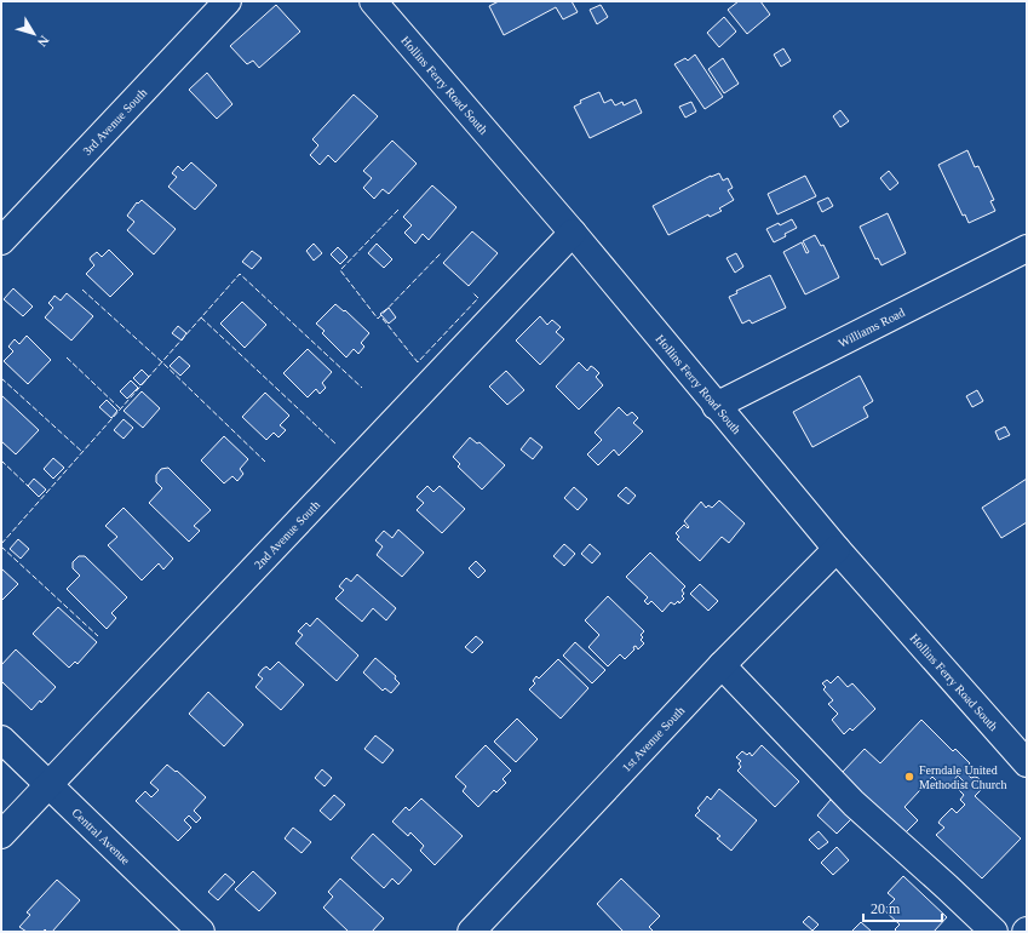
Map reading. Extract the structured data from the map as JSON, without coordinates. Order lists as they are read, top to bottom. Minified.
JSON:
{"streets":{"street":["Hollins Ferry Road South","3rd Avenue South","Williams Road","2nd Avenue South","1st Avenue South","Central Avenue"]},"crossings":[["Hollins Ferry Road South","Williams Road"],["Hollins Ferry Road South","2nd Avenue South"],["Hollins Ferry Road South","1st Avenue South"],["2nd Avenue South","Central Avenue"]],"places":["Ferndale United Methodist Church"],"scale_bar":"20 m","north":"bottom right"}
